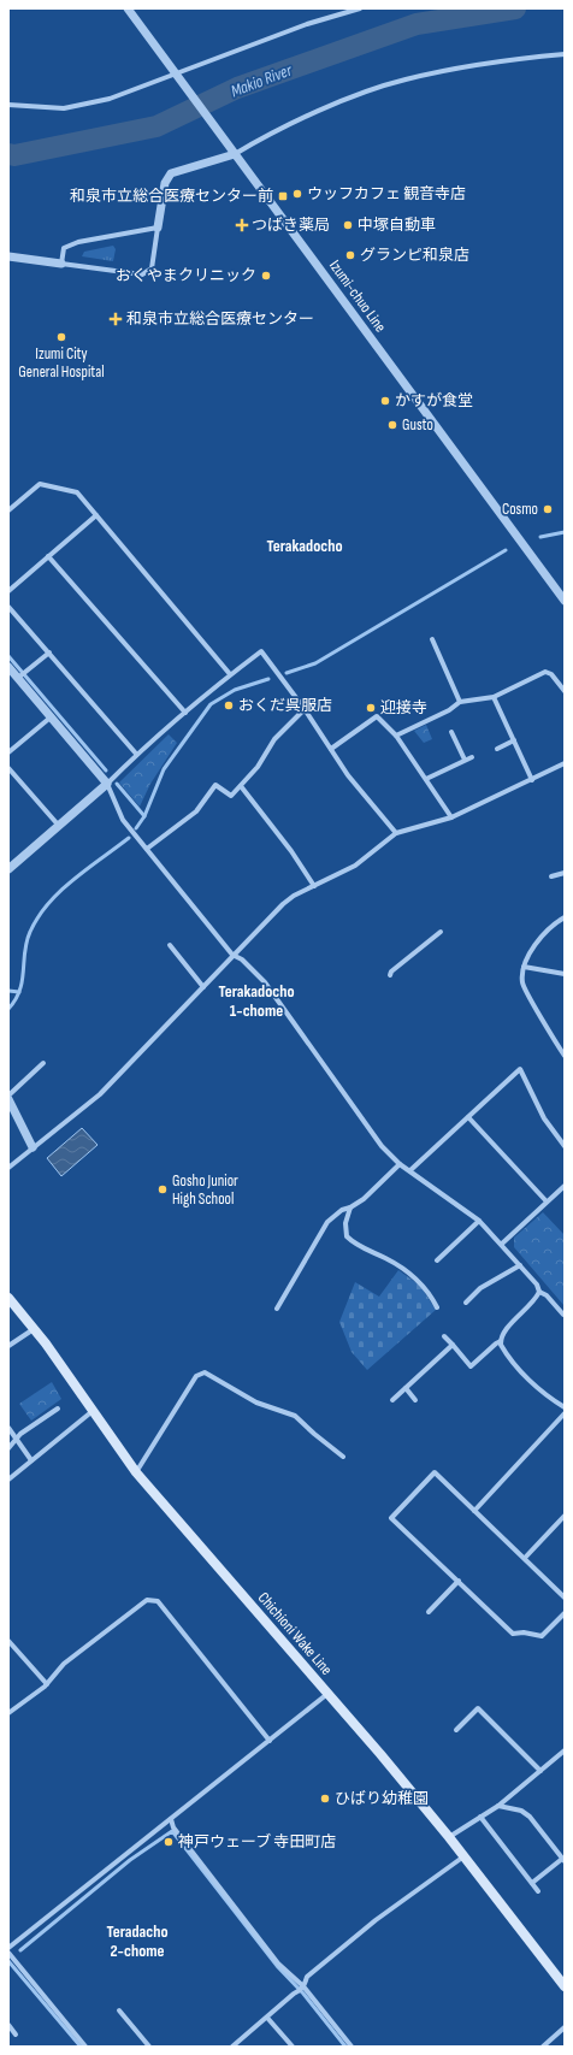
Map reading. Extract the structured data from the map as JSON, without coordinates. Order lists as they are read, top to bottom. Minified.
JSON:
{"streets":{"main road":["Chichioni Wake Line"],"street":["Izumi-chuo Line"]},"districts":["Terakadocho","Terakadocho 1-chome","Teradacho 2-chome"],"water":["Makio River"],"places":{"other":["ウッフカフェ 観音寺店","中塚自動車","グランピ和泉店","おくやまクリニック","Izumi City General Hospital","かすが食堂","Gusto","Cosmo","おくだ呉服店","迎接寺","Gosho Junior High School","ひばり幼稚園","神戸ウェーブ 寺田町店"],"transit":["和泉市立総合医療センター前"],"health":["つばき薬局","和泉市立総合医療センター"]}}
